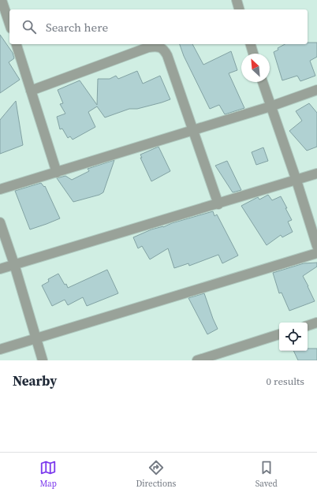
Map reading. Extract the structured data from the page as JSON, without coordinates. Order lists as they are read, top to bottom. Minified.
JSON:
{"north":"top left","page":{"search":"Search here","heading":["Nearby","0 results"],"nav":["Map","Directions","Saved"]}}
